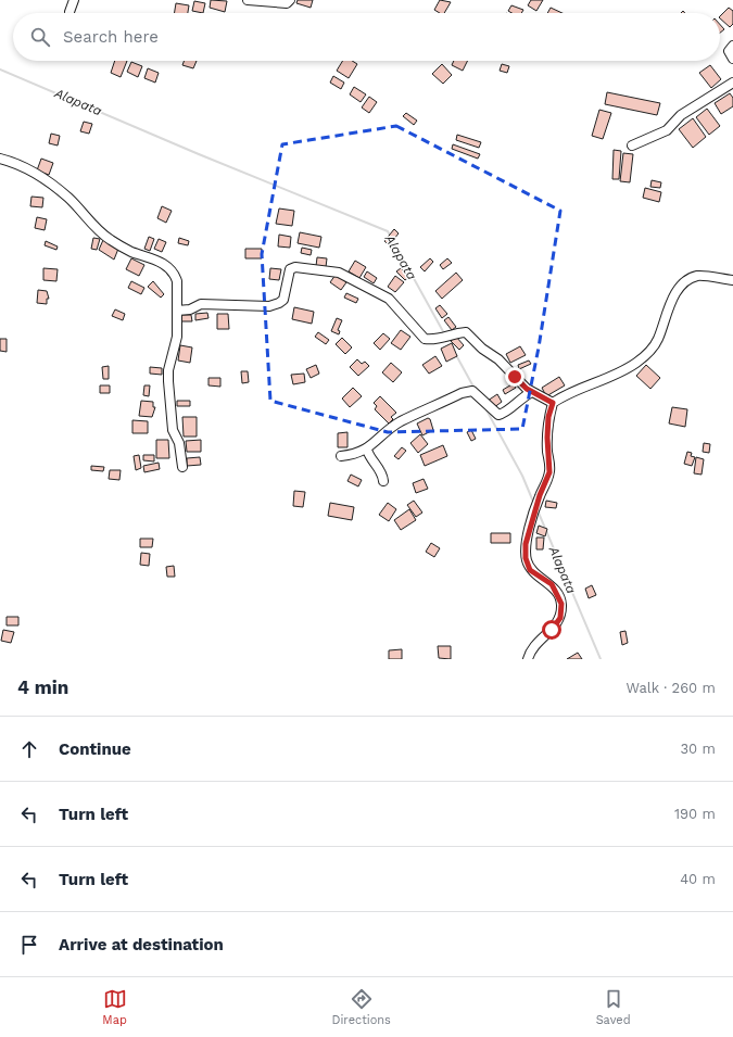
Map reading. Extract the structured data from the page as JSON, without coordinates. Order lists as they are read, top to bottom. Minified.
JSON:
{"water":["Alapata"],"page":{"search":"Search here","heading":["4 min","Walk · 260 m"],"list":[["Continue","30 m"],["Turn left","190 m"],["Turn left","40 m"],"Arrive at destination"],"nav":["Map","Directions","Saved"]}}
